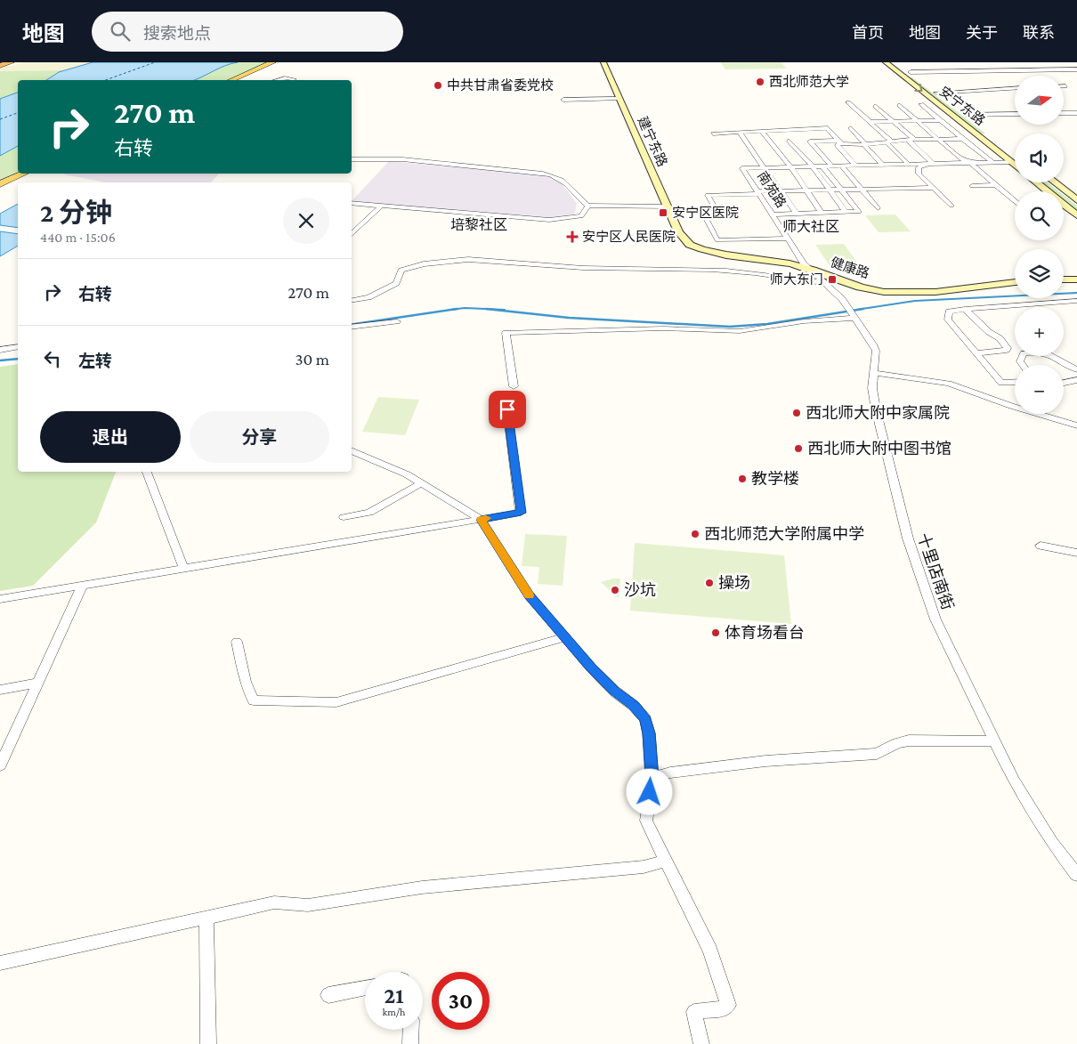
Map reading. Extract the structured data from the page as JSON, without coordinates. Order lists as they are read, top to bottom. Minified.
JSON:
{"streets":{"main road":["安宁东路","建宁东路","健康路"],"street":["南苑路","十里店南街"]},"crossings":[["建宁东路","健康路"],["南苑路","健康路"],["南苑路","十里店南街"],["健康路","十里店南街"]],"districts":["培黎社区","师大社区"],"places":{"other":["西北师范大学","中共甘肃省委党校","西北师大附中家属院","西北师大附中图书馆","教学楼","西北师范大学附属中学","操场","沙坑","体育场看台"],"transit":["安宁区医院","师大东门"],"health":["安宁区人民医院"]},"north":"right","page":{"header":"地图","search":"搜索地点","nav":["首页","地图","关于","联系"],"map_buttons":["+","−"],"turn":["270 m","右转"],"heading":["2 分钟","440 m · 15:06"],"list":[{"name":"右转","value":"270 m"},{"name":"左转","value":"30 m"}],"buttons":["退出","分享"],"speed":"21 km/h","limit":"30"}}
